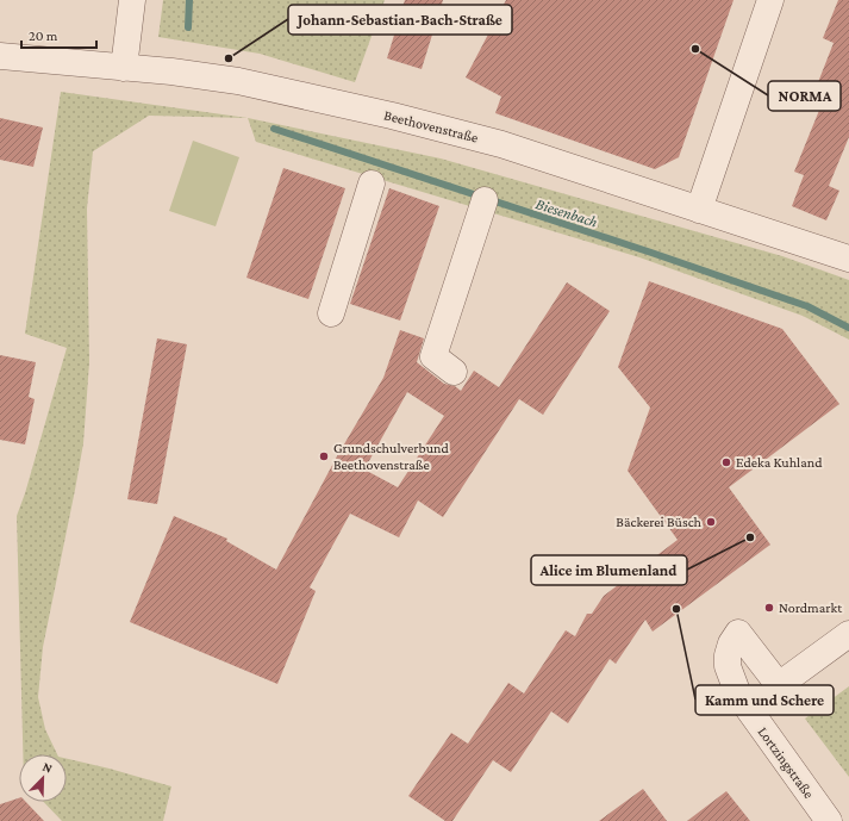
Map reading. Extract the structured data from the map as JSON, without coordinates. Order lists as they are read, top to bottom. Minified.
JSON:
{"streets":{"street":["Beethovenstraße","Lortzingstraße"]},"water":["Biesenbach"],"places":["NORMA","Johann-Sebastian-Bach-Straße","Grundschulverbund Beethovenstraße","Edeka Kuhland","Bäckerei Büsch","Alice im Blumenland","Nordmarkt","Kamm und Schere"],"scale_bar":"20 m","north":"top right"}
